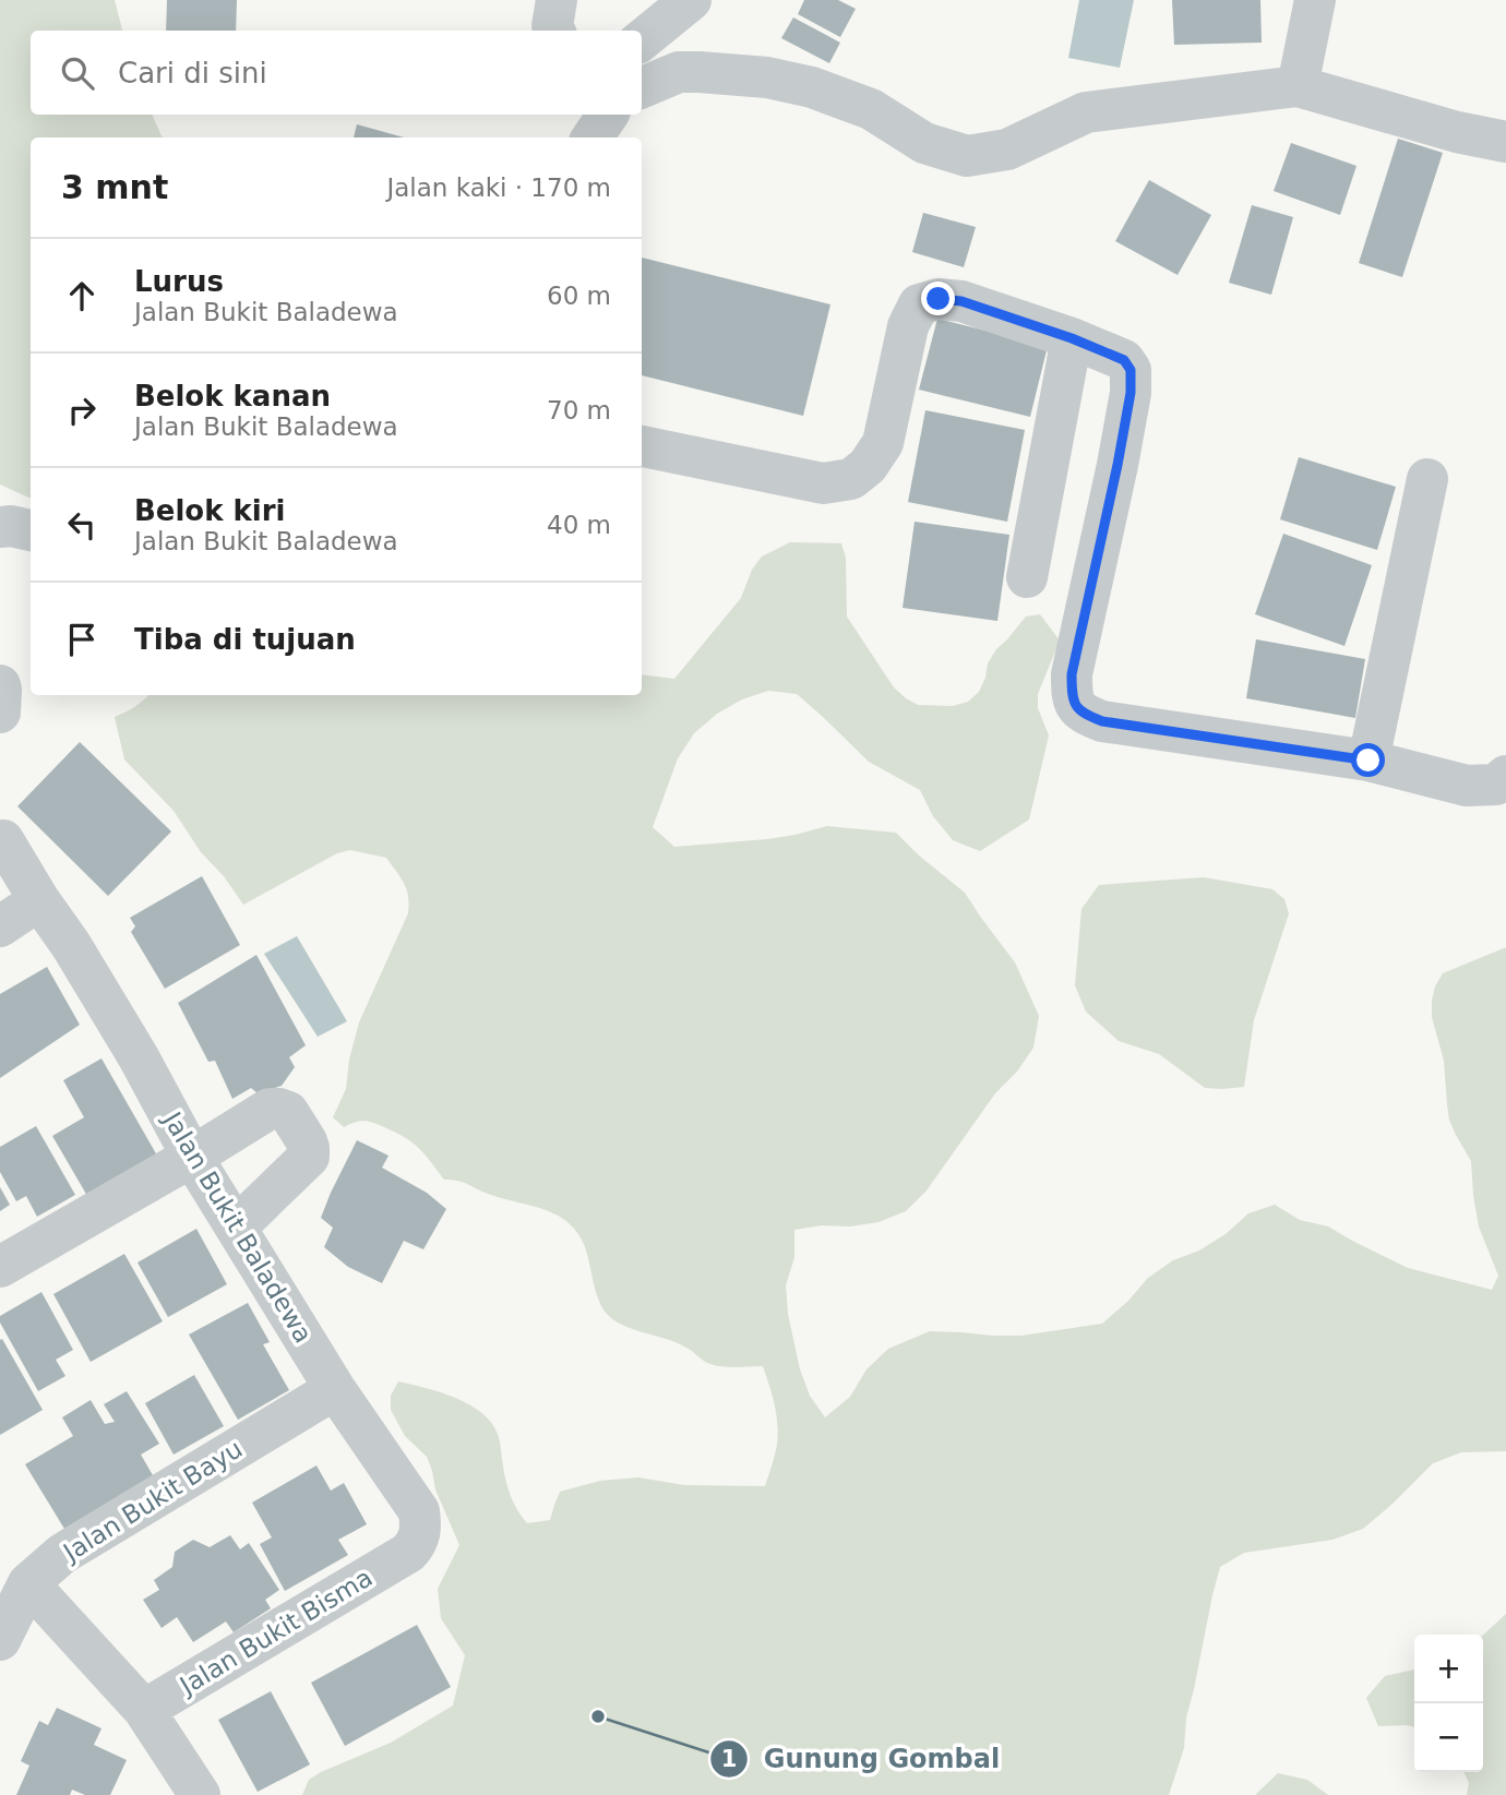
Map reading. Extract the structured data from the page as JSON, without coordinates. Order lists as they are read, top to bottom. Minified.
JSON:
{"streets":{"street":["Jalan Bukit Baladewa","Jalan Bukit Bayu","Jalan Bukit Bisma"]},"crossings":[["Jalan Bukit Baladewa","Jalan Bukit Bayu"],["Jalan Bukit Baladewa","Jalan Bukit Bisma"]],"places":["Gunung Gombal"],"page":{"search":"Cari di sini","heading":["3 mnt","Jalan kaki · 170 m"],"list":[["Lurus","Jalan Bukit Baladewa","60 m"],["Belok kanan","Jalan Bukit Baladewa","70 m"],["Belok kiri","Jalan Bukit Baladewa","40 m"],"Tiba di tujuan"],"map_buttons":["+","−"]}}
